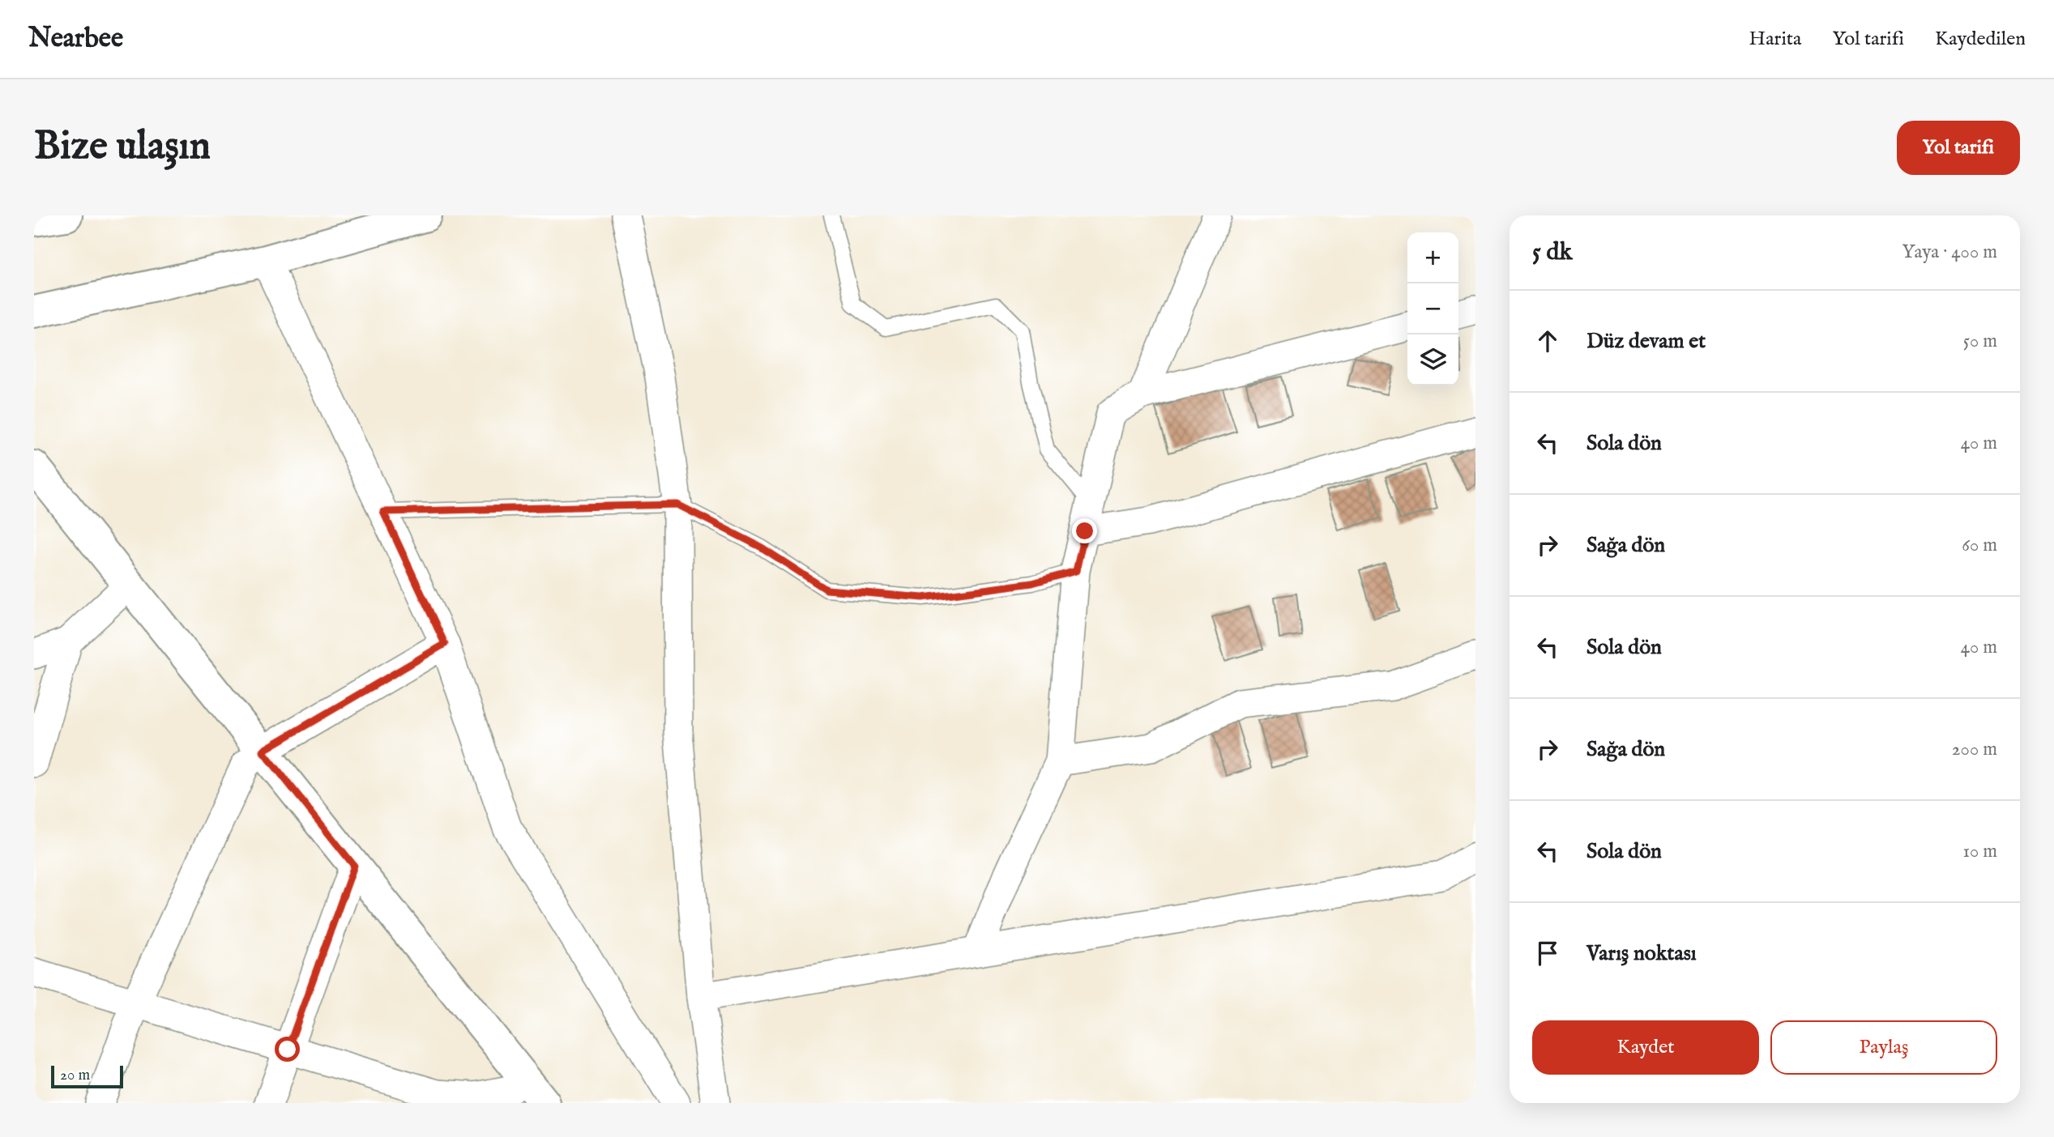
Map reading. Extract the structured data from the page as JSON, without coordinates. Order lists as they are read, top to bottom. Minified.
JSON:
{"scale_bar":"20 m","page":{"header":"Nearbee","nav":["Harita","Yol tarifi","Kaydedilen"],"buttons":["Yol tarifi",["Kaydet","Paylaş"]],"title":"Bize ulaşın","heading":["5 dk","Yaya · 400 m"],"map_buttons":["+","−"],"list":[["Düz devam et","50 m"],["Sola dön","40 m"],["Sağa dön","60 m"],["Sola dön","40 m"],["Sağa dön","200 m"],["Sola dön","10 m"],"Varış noktası"],"scale":"20 m"}}
